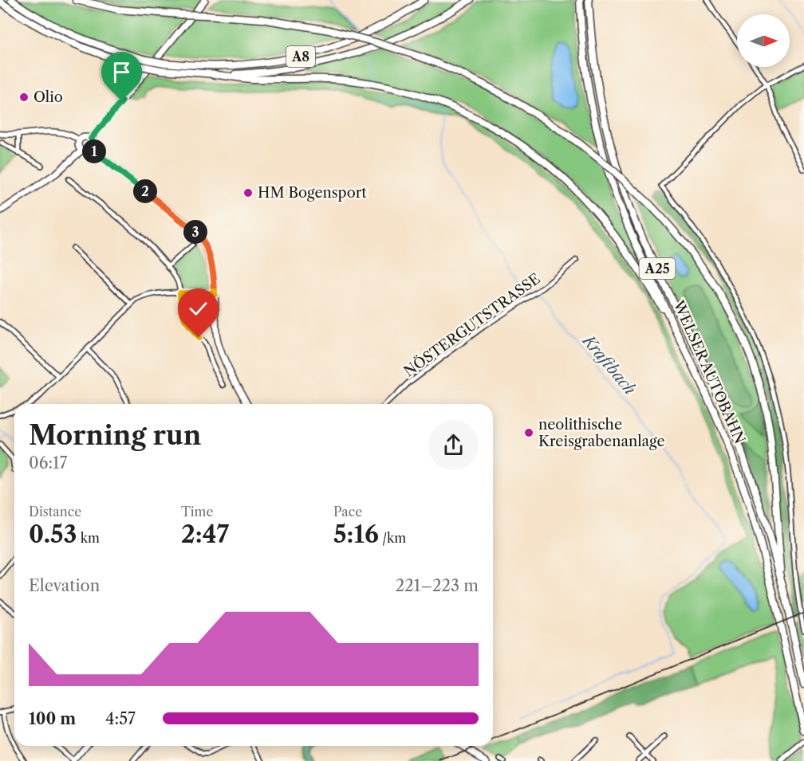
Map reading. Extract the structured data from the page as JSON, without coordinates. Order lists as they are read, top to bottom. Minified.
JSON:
{"streets":{"highway":["A8","A25","WELSER AUTOBAHN"],"street":["NÖSTERGUTSTRASSE"]},"water":["Kraftbach"],"places":["Olio","HM Bogensport","neolithische Kreisgrabenanlage"],"north":"right","page":{"pins":["1","2","3"],"heading":["Morning run","06:17"],"stats":[["Distance","0.53 km"],["Time","2:47"],["Pace","5:16 /km"]],"chart":["Elevation","221–223 m"],"list":[{"name":"100 m","note":"4:57"}]}}
